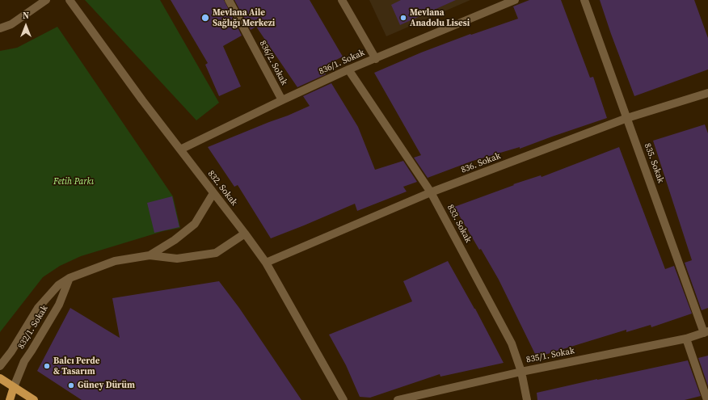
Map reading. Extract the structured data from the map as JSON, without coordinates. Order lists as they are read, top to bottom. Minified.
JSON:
{"streets":{"street":["836/1. Sokak","836/2. Sokak","836. Sokak","835. Sokak","832. Sokak","833. Sokak","832/1. Sokak","835/1. Sokak"]},"crossings":[["836/1. Sokak","836/2. Sokak"],["836/1. Sokak","832. Sokak"],["836/1. Sokak","833. Sokak"],["836. Sokak","835. Sokak"],["836. Sokak","832. Sokak"],["836. Sokak","833. Sokak"],["835. Sokak","835/1. Sokak"],["832. Sokak","832/1. Sokak"],["833. Sokak","835/1. Sokak"]],"parks":["Fetih Parkı"],"places":["Mevlana Aile Sağlığı Merkezi","Mevlana Anadolu Lisesi","Balcı Perde & Tasarım","Güney Dürüm"],"north":"top"}
